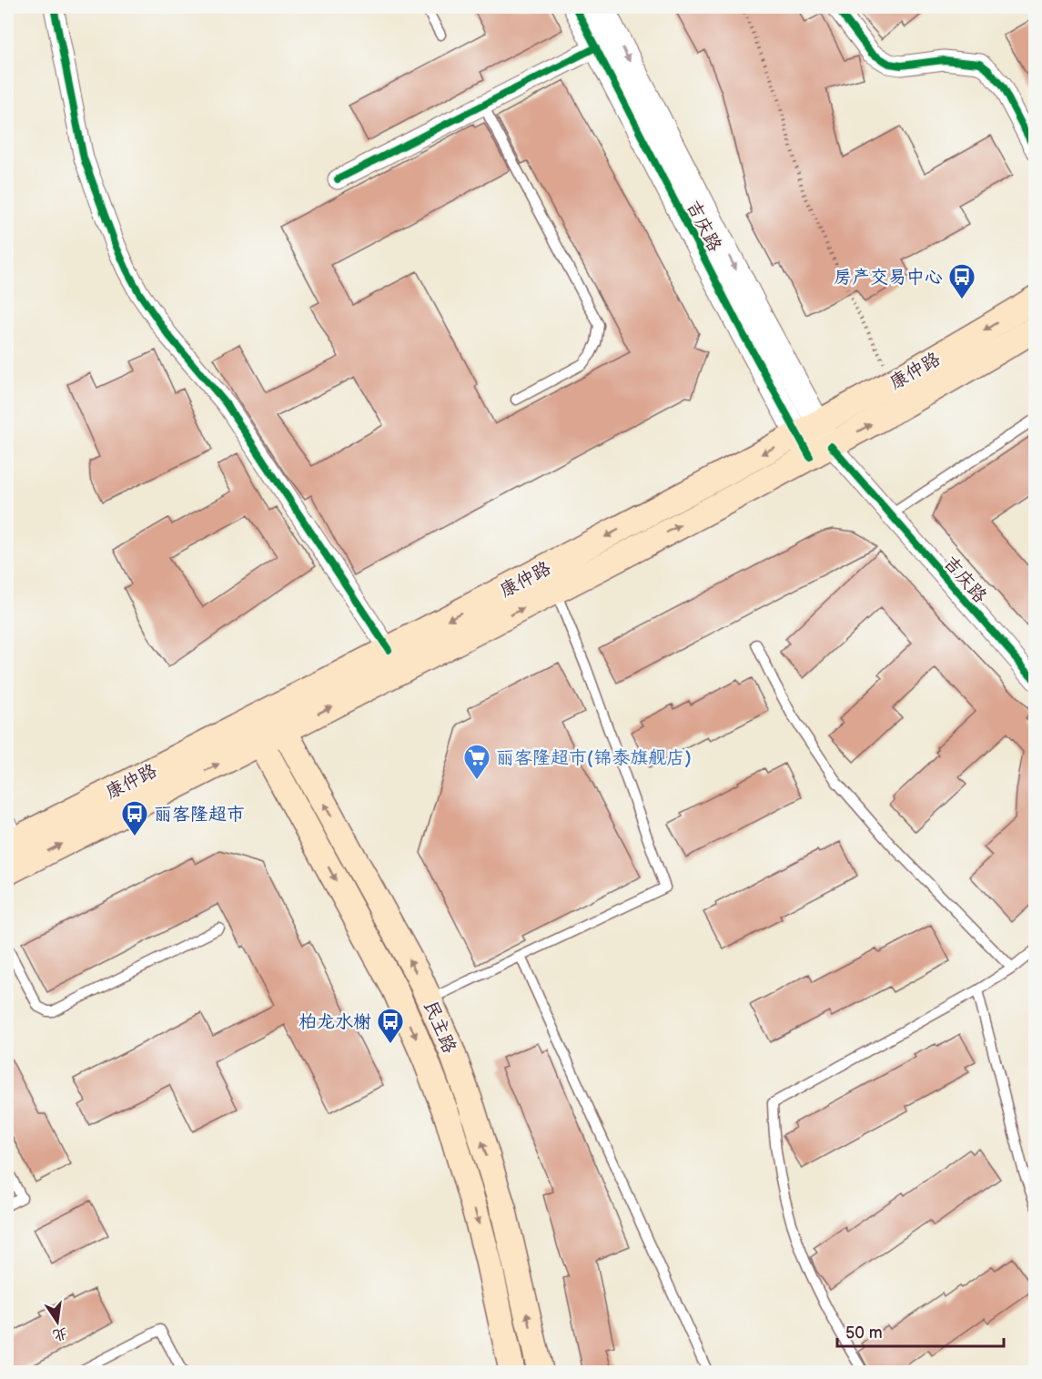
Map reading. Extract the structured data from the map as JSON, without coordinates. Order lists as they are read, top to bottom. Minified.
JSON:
{"streets":{"main road":["康仲路","民主路"],"street":["吉庆路"]},"crossings":[["吉庆路","康仲路"],["康仲路","民主路"]],"places":{"bus stop":["房产交易中心","丽客隆超市","柏龙水榭"],"supermarket":["丽客隆超市(锦泰旗舰店)"]},"scale_bar":"50 m","north":"bottom"}
